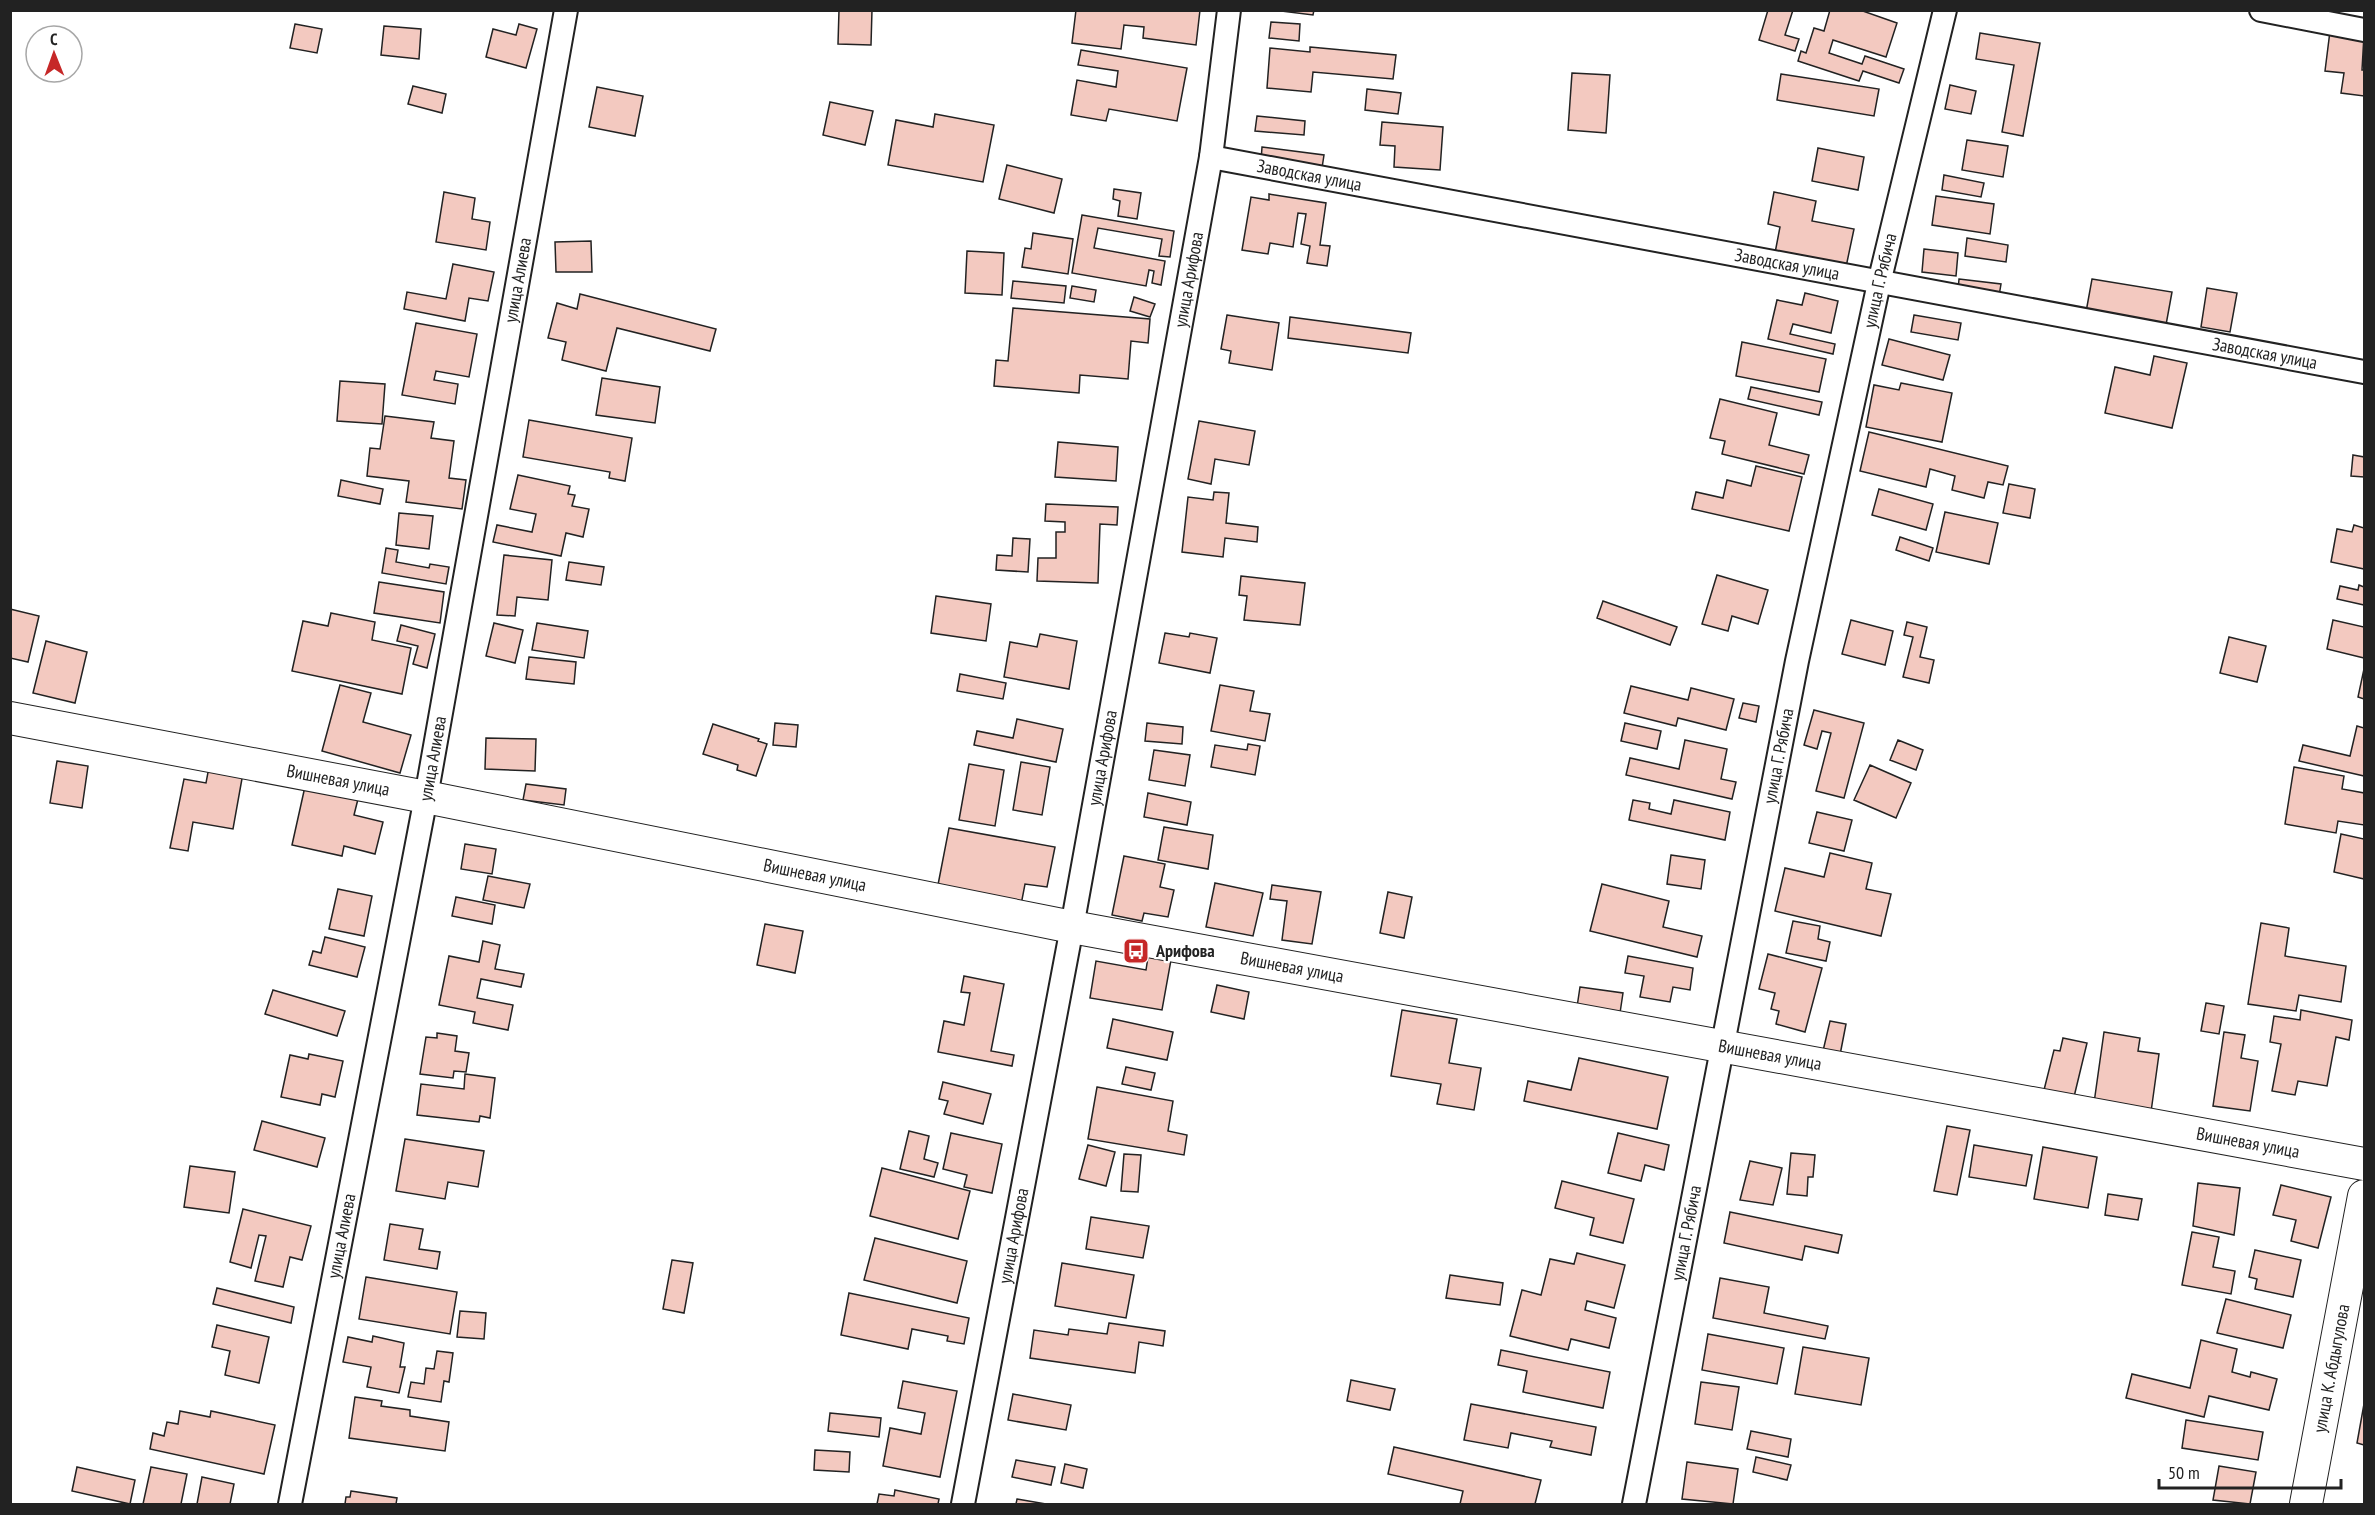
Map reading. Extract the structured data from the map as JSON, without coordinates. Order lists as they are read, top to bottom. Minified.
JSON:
{"streets":{"street":["Заводская улица","улица Алиева","улица Арифова","улица Г. Рябича","Вишневая улица","улица К. Абдыгулова"]},"crossings":[["Заводская улица","улица Арифова"],["Заводская улица","улица Г. Рябича"],["улица Алиева","Вишневая улица"],["улица Арифова","Вишневая улица"],["улица Г. Рябича","Вишневая улица"]],"places":{"bus stop":["Арифова"]},"scale_bar":"50 m","north":"top"}
